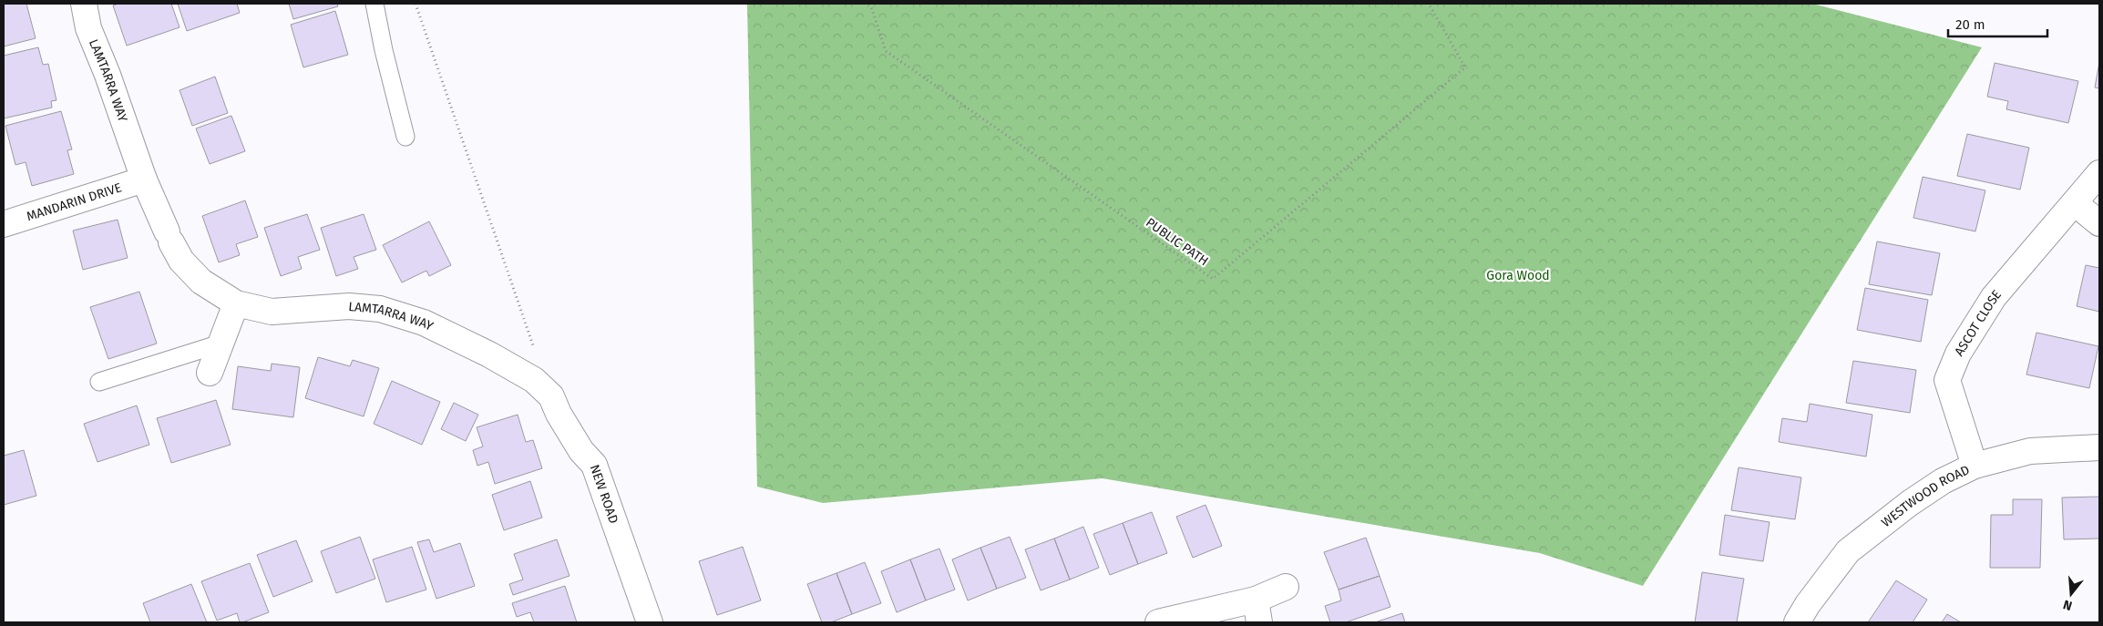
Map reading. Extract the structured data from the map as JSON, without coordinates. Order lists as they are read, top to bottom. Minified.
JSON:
{"streets":{"street":["LAMTARRA WAY","MANDARIN DRIVE","ASCOT CLOSE","NEW ROAD","WESTWOOD ROAD"],"path":["PUBLIC PATH"]},"crossings":[["LAMTARRA WAY","MANDARIN DRIVE"],["LAMTARRA WAY","NEW ROAD"],["ASCOT CLOSE","WESTWOOD ROAD"]],"parks":["Gora Wood"],"scale_bar":"20 m","north":"bottom"}
